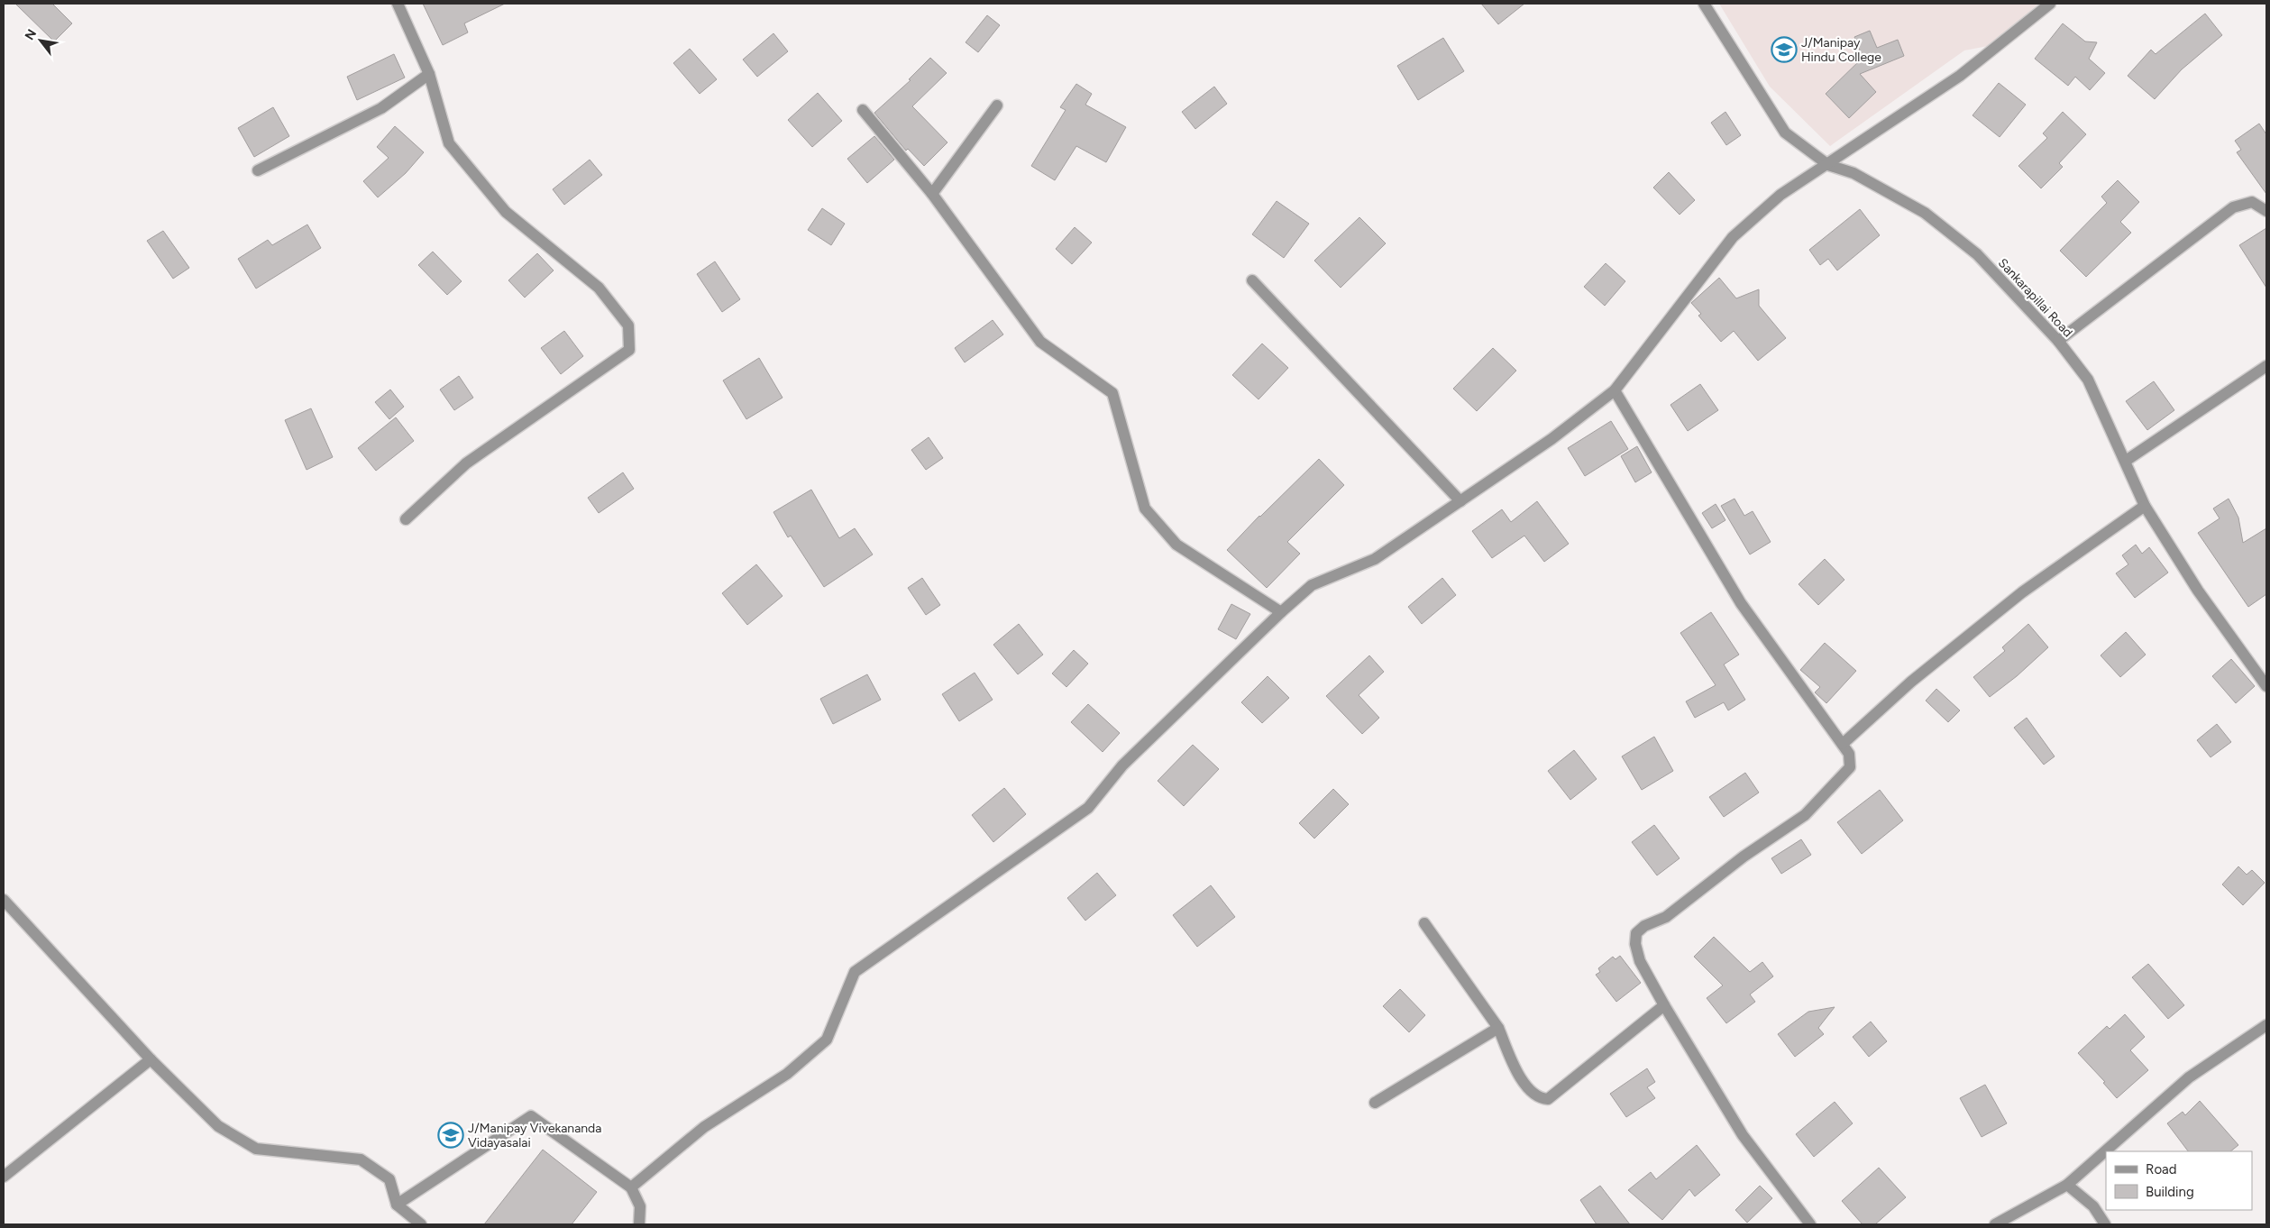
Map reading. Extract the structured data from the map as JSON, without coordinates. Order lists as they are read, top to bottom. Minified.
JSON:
{"streets":{"street":["Sankarapillai Road"]},"places":{"school or university":["J/Manipay Hindu College","J/Manipay Vivekananda Vidayasalai"]},"legend":["Road","Building"],"north":"top left"}
